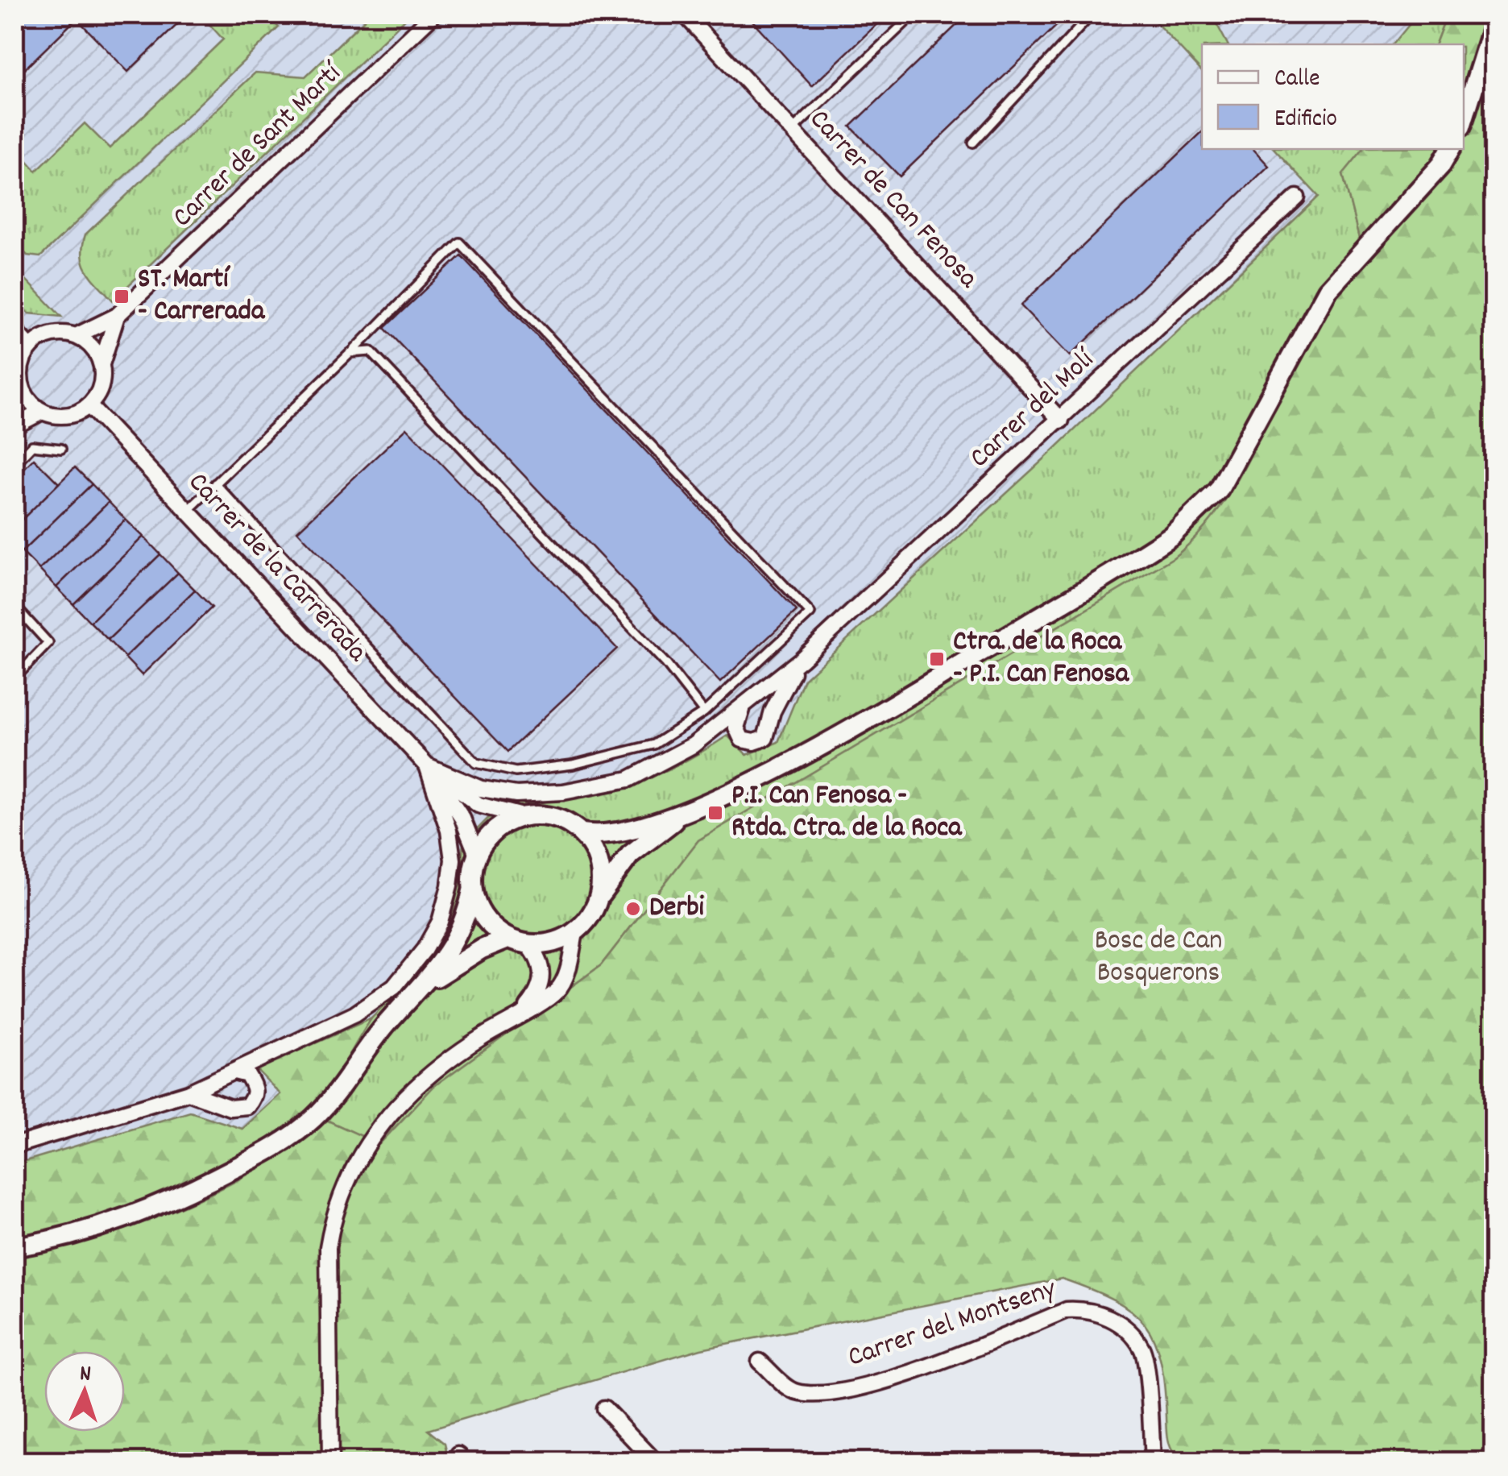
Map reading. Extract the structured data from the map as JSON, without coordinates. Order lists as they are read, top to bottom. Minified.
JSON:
{"streets":{"street":["Carrer de Sant Martí","Carrer de Can Fenosa","Carrer del Molí","Carrer de la Carrerada","Carrer del Montseny"]},"crossings":[["Carrer de Sant Martí","Carrer de la Carrerada"],["Carrer de Can Fenosa","Carrer del Molí"],["Carrer del Molí","Carrer de la Carrerada"]],"parks":["Bosc de Can Bosquerons"],"places":{"transit":["ST. Martí - Carrerada","Ctra. de la Roca - P.I. Can Fenosa","P.I. Can Fenosa - Rtda. Ctra. de la Roca"],"other":["Derbi"]},"legend":["Calle","Edificio"],"north":"top"}
